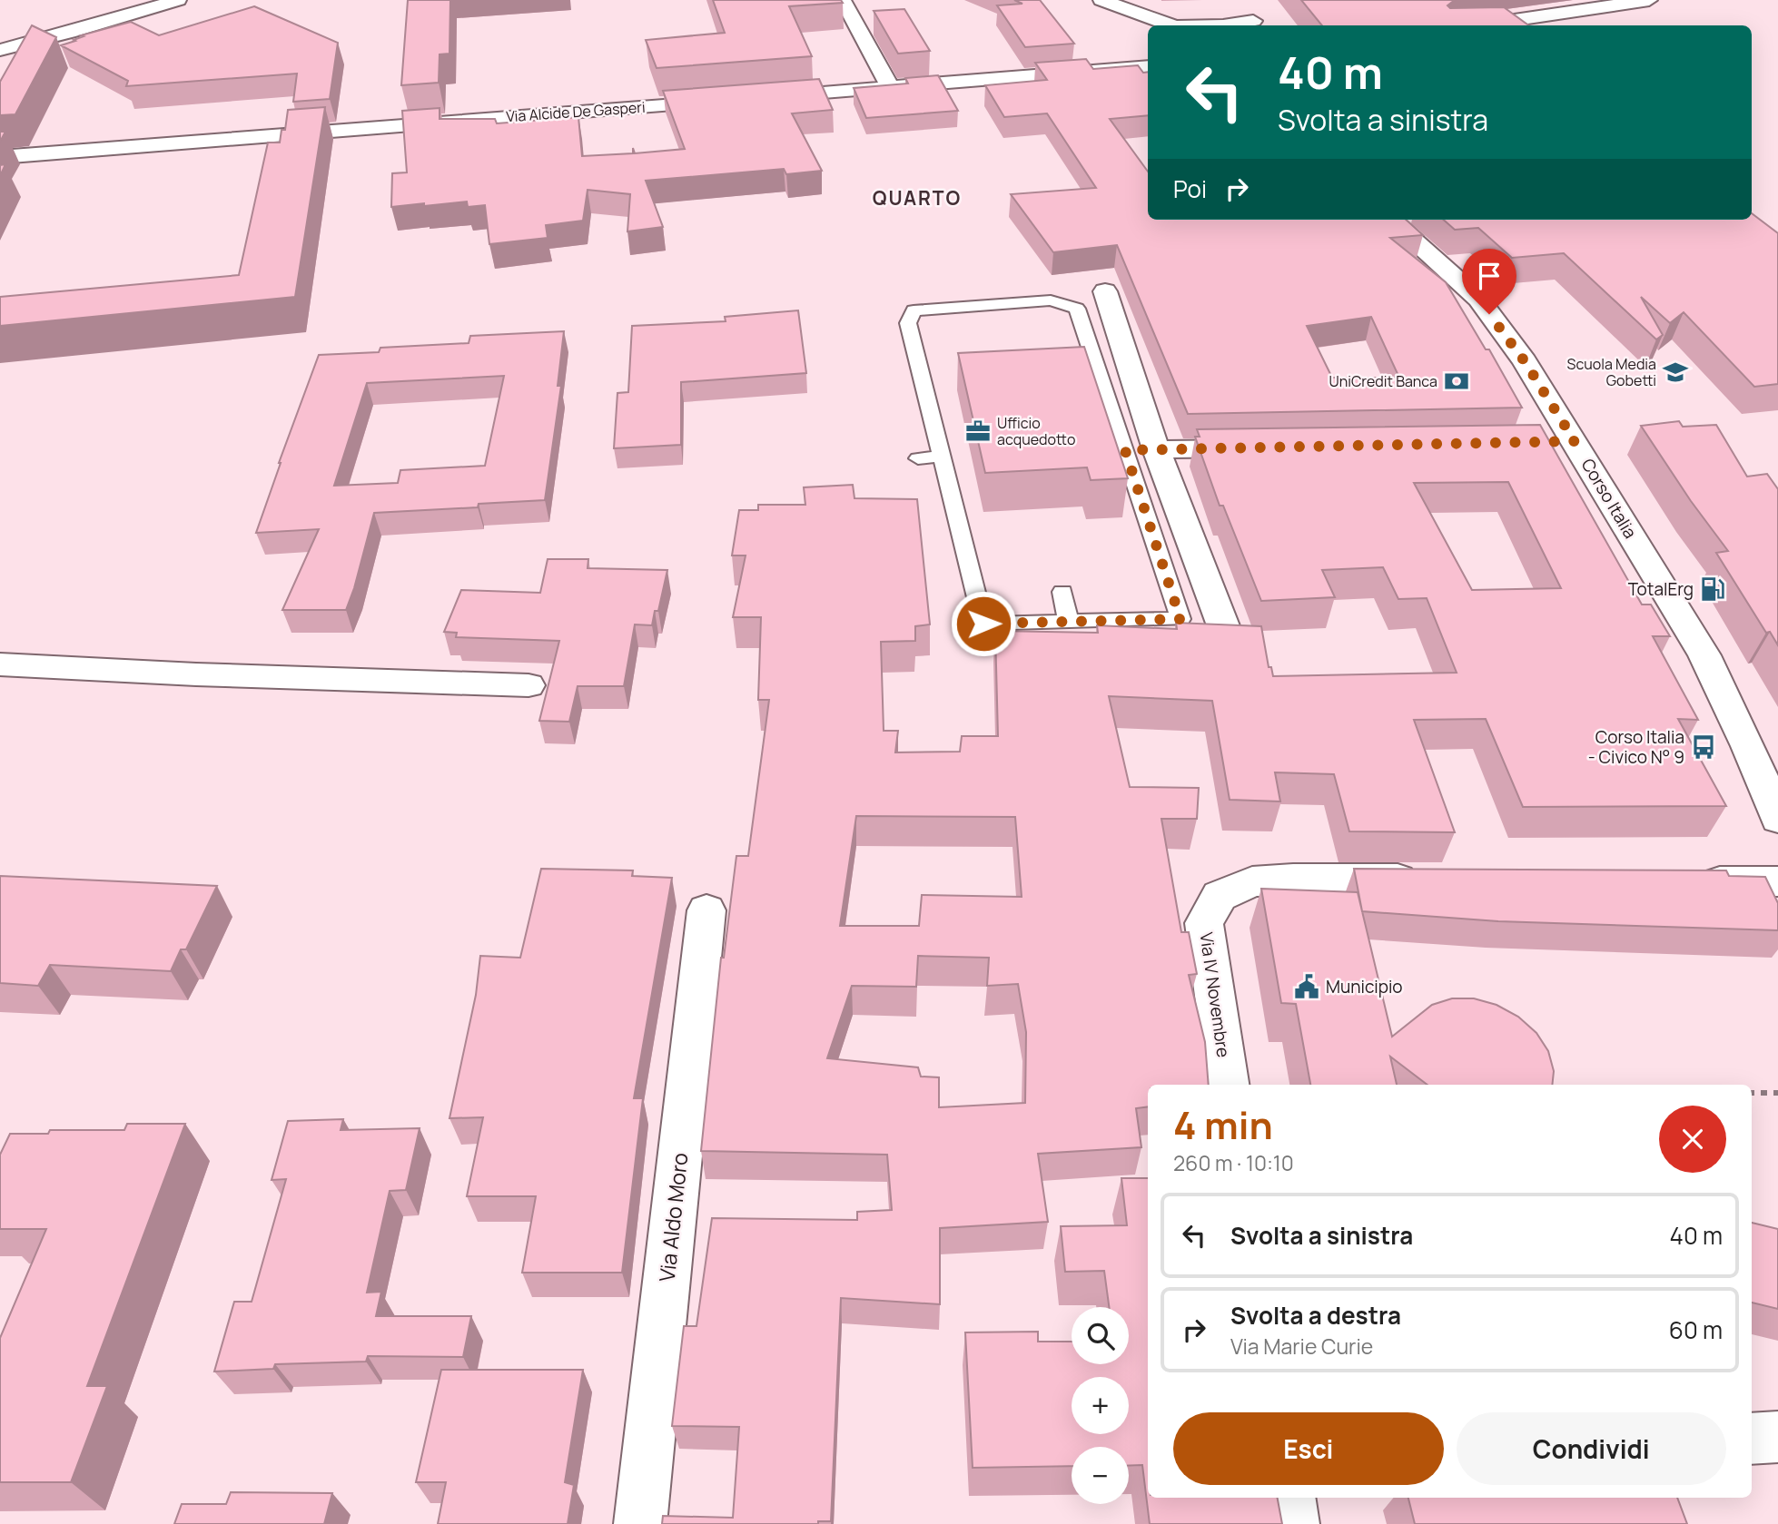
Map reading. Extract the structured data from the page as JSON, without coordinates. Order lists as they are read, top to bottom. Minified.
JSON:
{"streets":{"street":["Via Alcide De Gasperi","Corso Italia","Via IV Novembre","Via Aldo Moro"]},"districts":["QUARTO"],"places":{"school or university":["Scuola Media Gobetti"],"bank":["UniCredit Banca"],"office":["Ufficio acquedotto"],"fuel station":["TotalErg"],"bus stop":["Corso Italia - Civico N° 9"],"public building":["Municipio"]},"page":{"turn":["40 m","Svolta a sinistra"],"then":"Poi","heading":["4 min","260 m · 10:10"],"list":[{"name":"Svolta a sinistra","value":"40 m"},{"name":"Svolta a destra","note":"Via Marie Curie","value":"60 m"}],"map_buttons":["+","−"],"buttons":["Esci","Condividi"]}}
